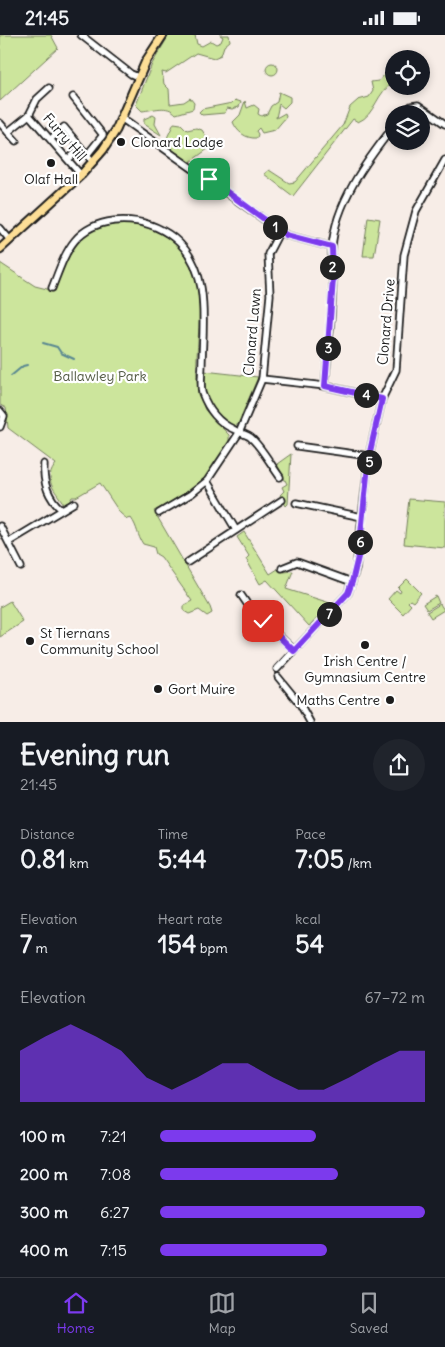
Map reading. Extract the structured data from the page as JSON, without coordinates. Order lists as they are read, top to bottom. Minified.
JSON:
{"streets":{"street":["Furry Hill","Clonard Drive","Clonard Lawn"]},"parks":["Ballawley Park"],"places":["Clonard Lodge","Olaf Hall","St Tiernans Community School","Irish Centre / Gymnasium Centre","Gort Muire","Maths Centre"],"page":{"status":"21:45","pins":["1","2","3","4","5","6","7"],"heading":["Evening run","21:45"],"stats":[["Distance","0.81 km"],["Time","5:44"],["Pace","7:05 /km"],["Elevation","7 m"],["Heart rate","154 bpm"],["kcal","54"]],"chart":["Elevation","67–72 m"],"list":[{"name":"100 m","note":"7:21"},{"name":"200 m","note":"7:08"},{"name":"300 m","note":"6:27"},{"name":"400 m","note":"7:15"}],"tabs":["Home","Map","Saved"]}}
